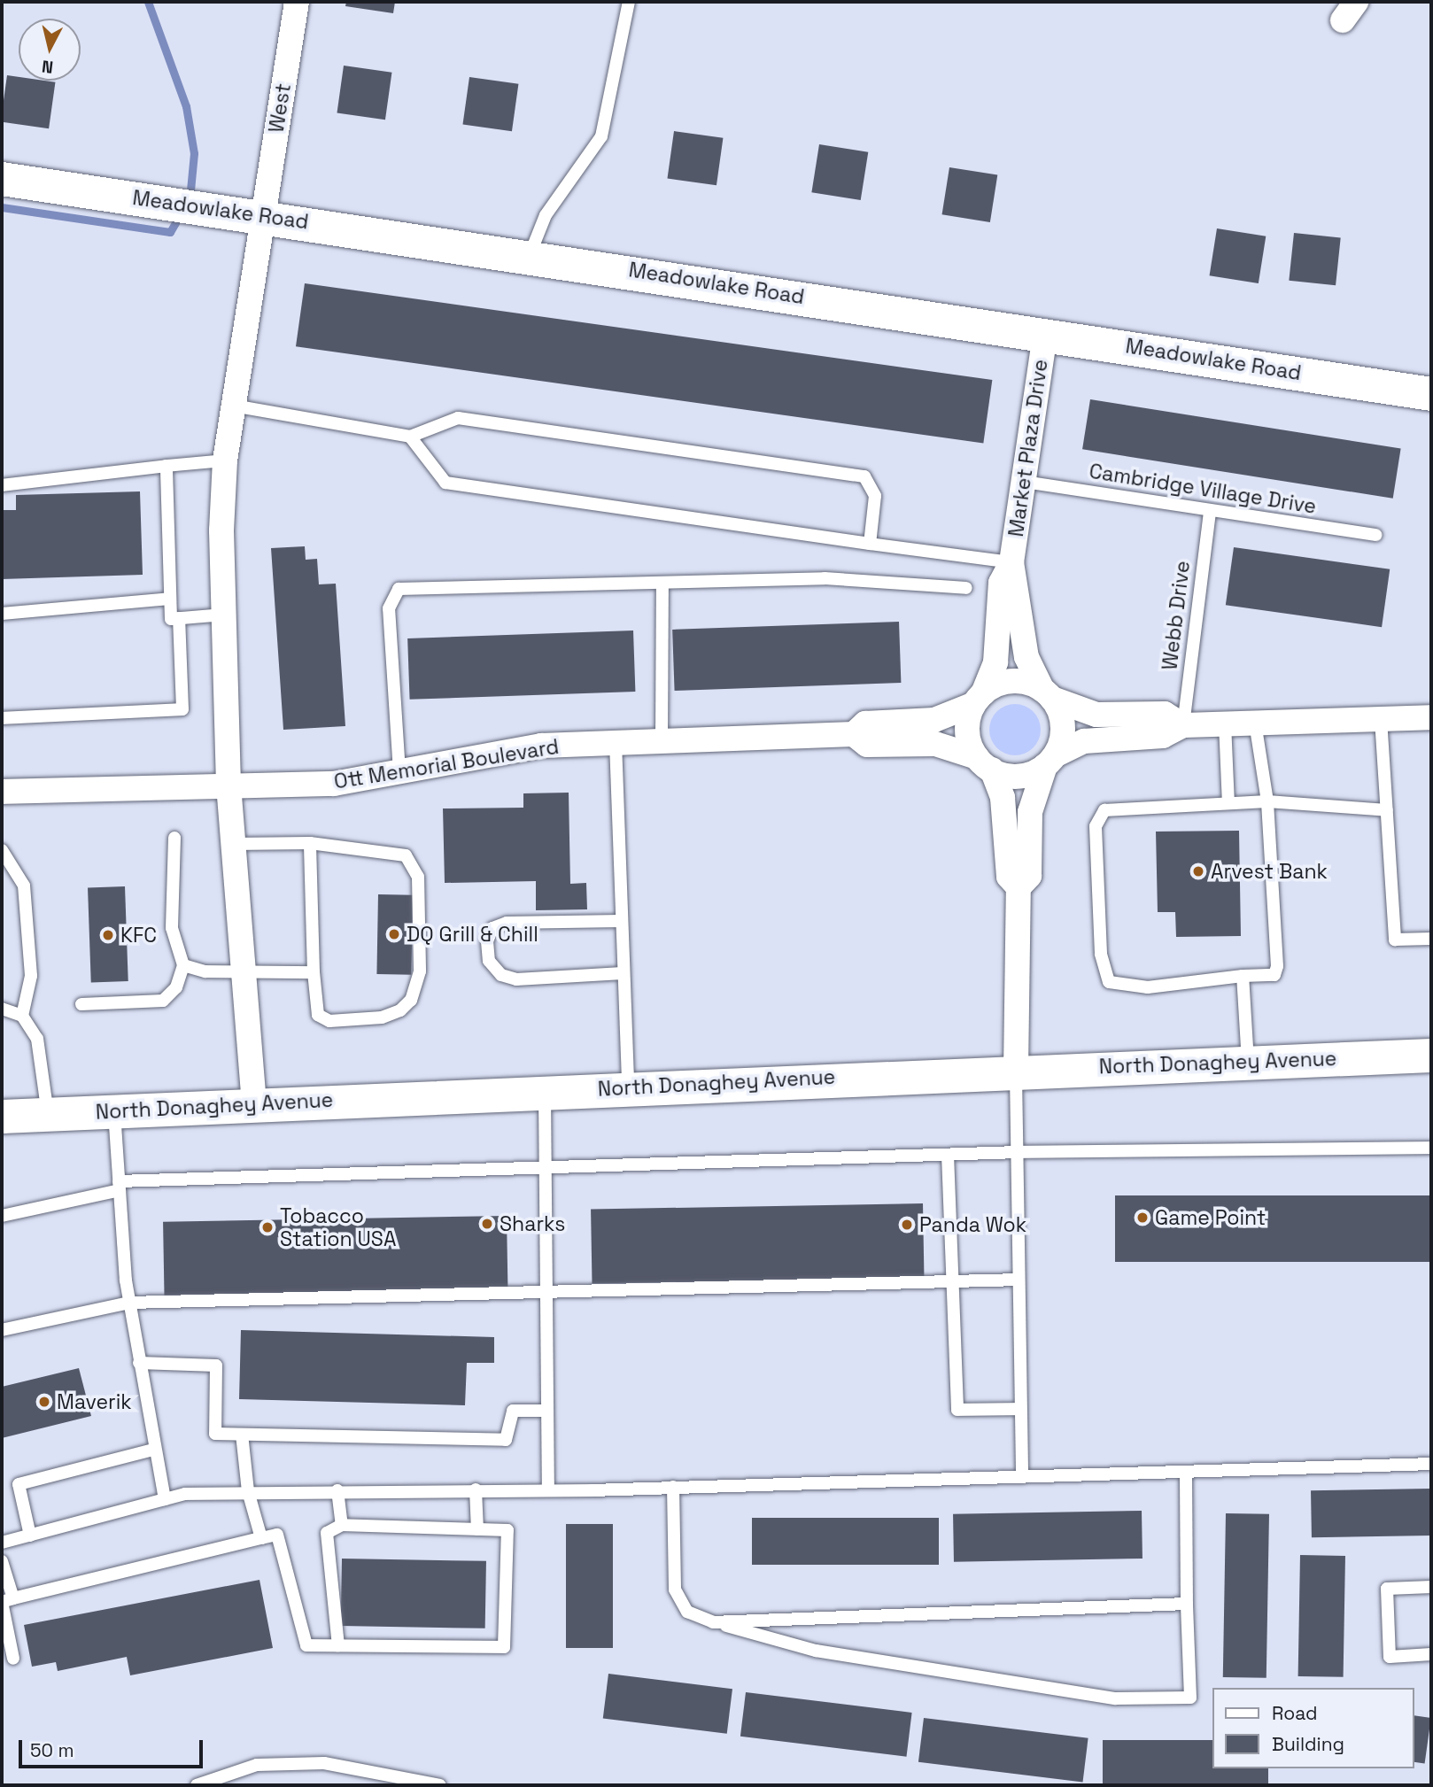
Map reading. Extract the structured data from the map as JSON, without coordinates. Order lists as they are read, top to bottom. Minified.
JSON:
{"streets":{"street":["West","Meadowlake Road","Market Plaza Drive","Ott Memorial Boulevard","North Donaghey Avenue"],"lane":["Cambridge Village Drive","Webb Drive"]},"crossings":[["West","Meadowlake Road"],["West","Ott Memorial Boulevard"],["West","North Donaghey Avenue"],["Meadowlake Road","Market Plaza Drive"],["Market Plaza Drive","Cambridge Village Drive"],["Market Plaza Drive","Ott Memorial Boulevard"],["Cambridge Village Drive","Webb Drive"]],"places":["Arvest Bank","DQ Grill & Chill","KFC","Game Point","Sharks","Panda Wok","Tobacco Station USA","Maverik"],"legend":["Road","Building"],"scale_bar":"50 m","north":"bottom"}
